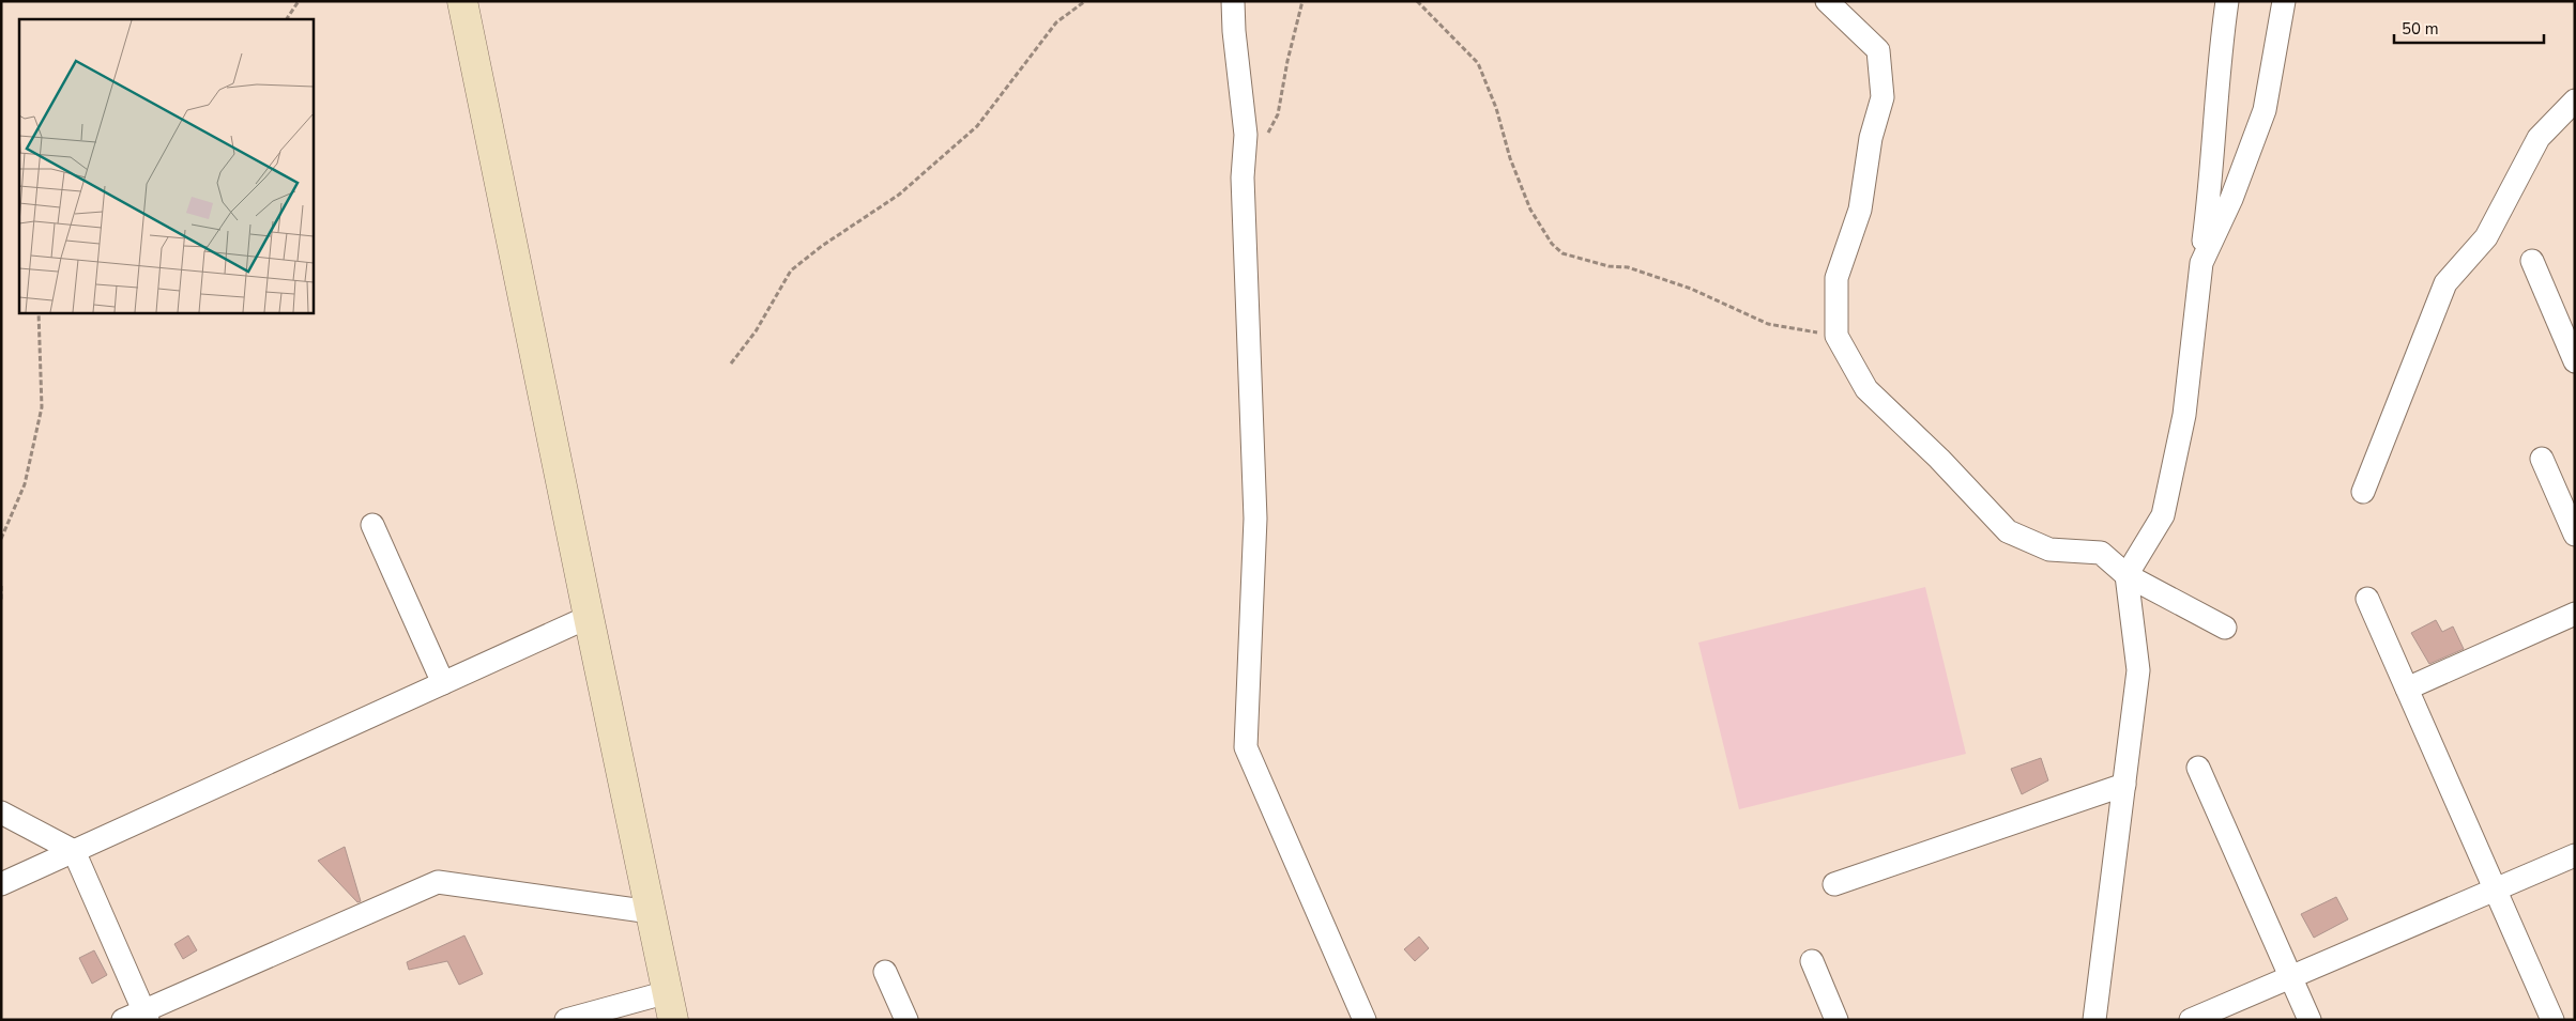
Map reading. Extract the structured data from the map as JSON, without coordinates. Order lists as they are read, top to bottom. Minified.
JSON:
{"scale_bar":"50 m"}
